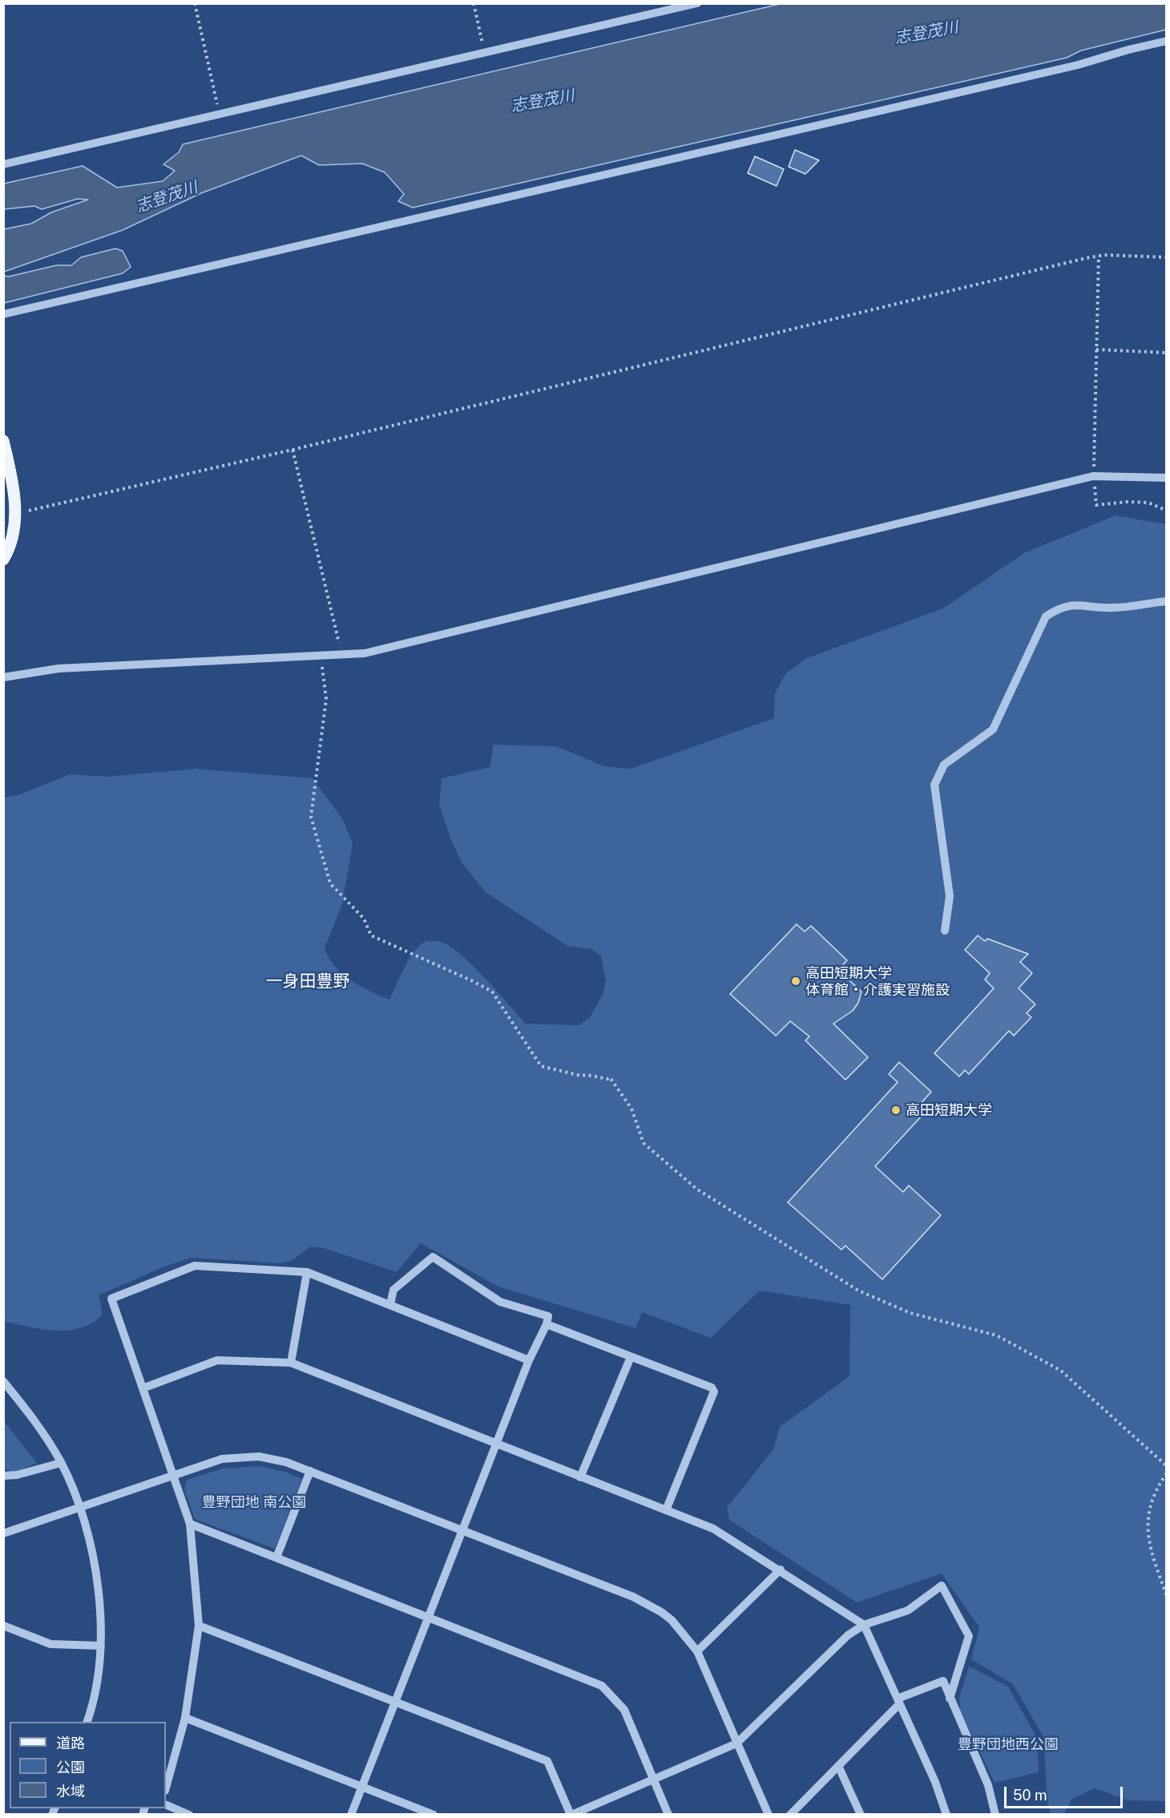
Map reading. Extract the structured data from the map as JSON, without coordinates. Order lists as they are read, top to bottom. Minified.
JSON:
{"districts":["一身田豊野"],"water":["志登茂川"],"parks":["豊野団地 南公園","豊野団地西公園"],"places":["高田短期大学 体育館・介護実習施設","高田短期大学"],"legend":["道路","公園","水域"],"scale_bar":"50 m"}
